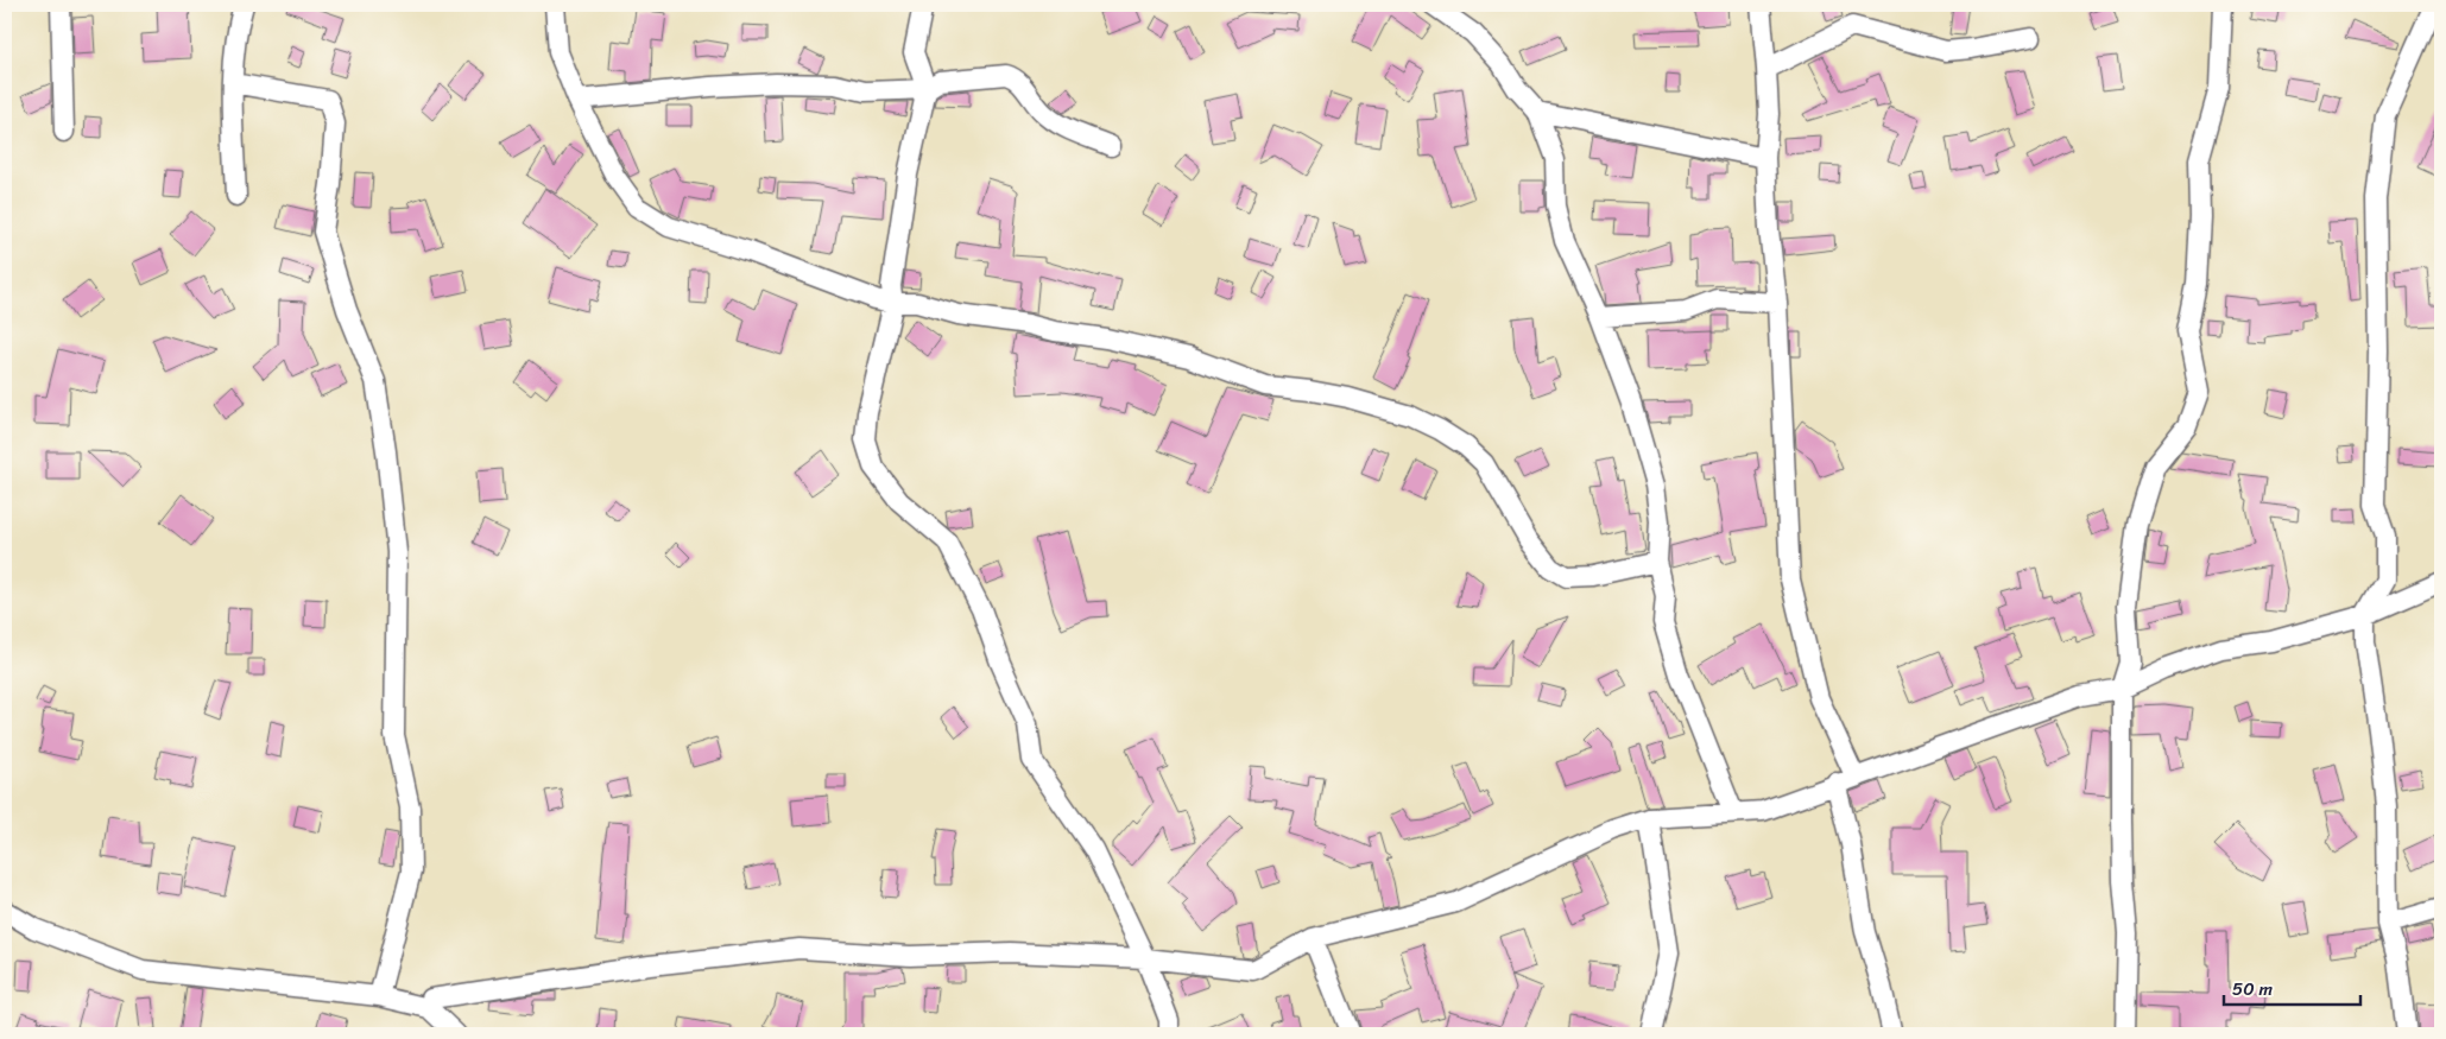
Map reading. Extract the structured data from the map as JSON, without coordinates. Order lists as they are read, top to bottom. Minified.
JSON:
{"scale_bar":"50 m"}
